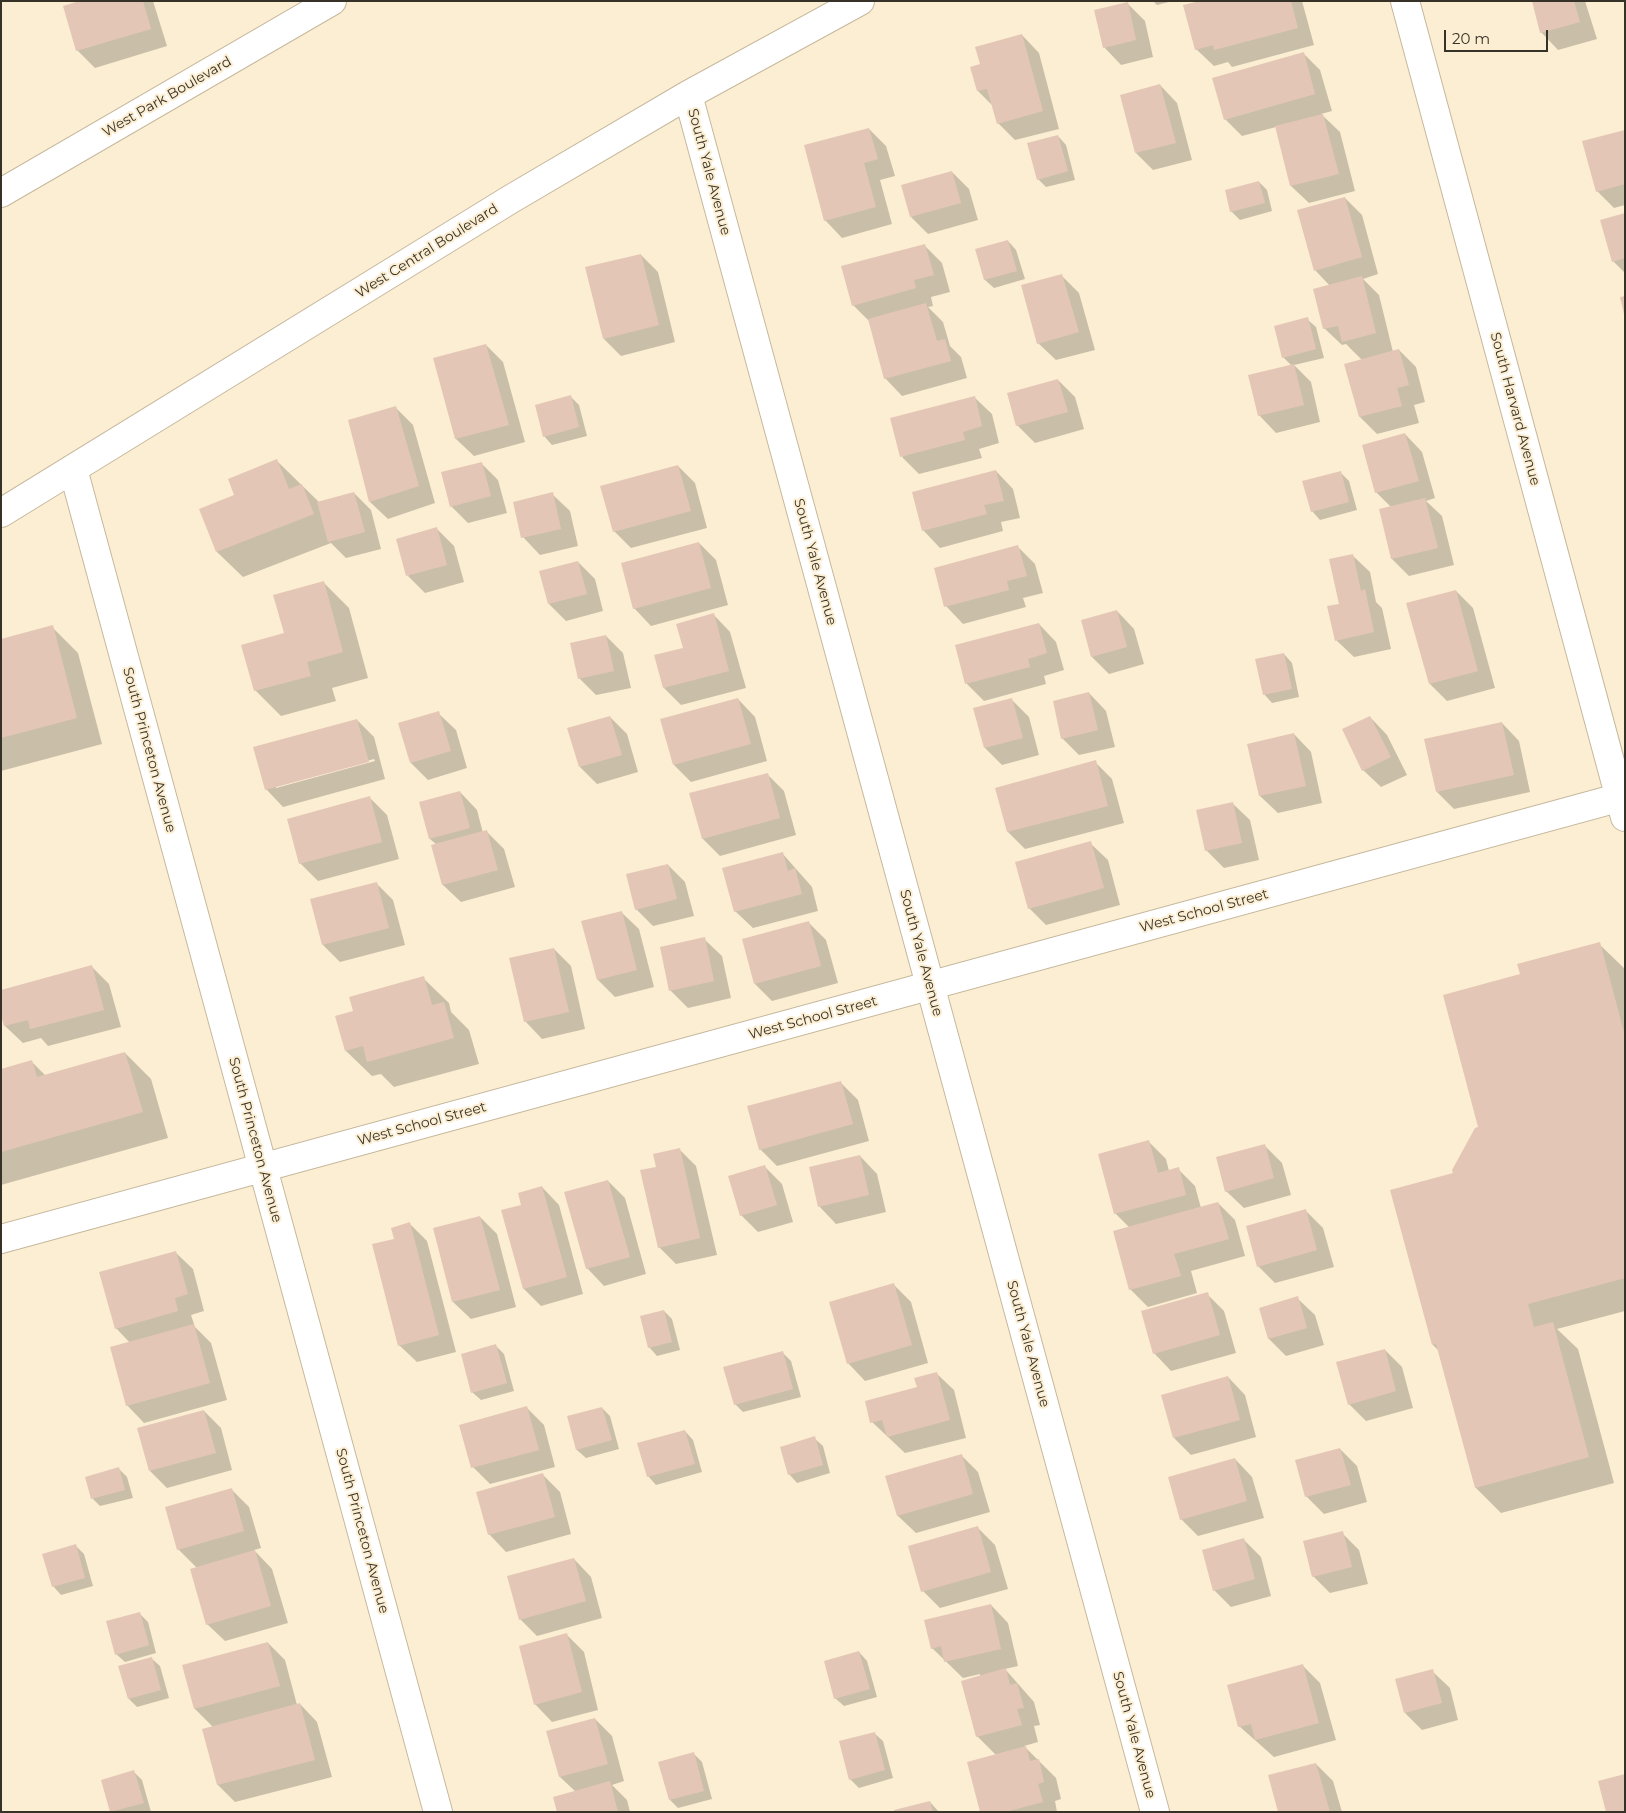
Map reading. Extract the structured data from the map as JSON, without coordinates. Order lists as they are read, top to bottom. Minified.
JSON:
{"streets":{"street":["West Park Boulevard","South Yale Avenue","West Central Boulevard","South Harvard Avenue","South Princeton Avenue","West School Street"]},"crossings":[["South Yale Avenue","West Central Boulevard"],["South Yale Avenue","West School Street"],["West Central Boulevard","South Princeton Avenue"],["South Harvard Avenue","West School Street"],["South Princeton Avenue","West School Street"]],"scale_bar":"20 m"}
